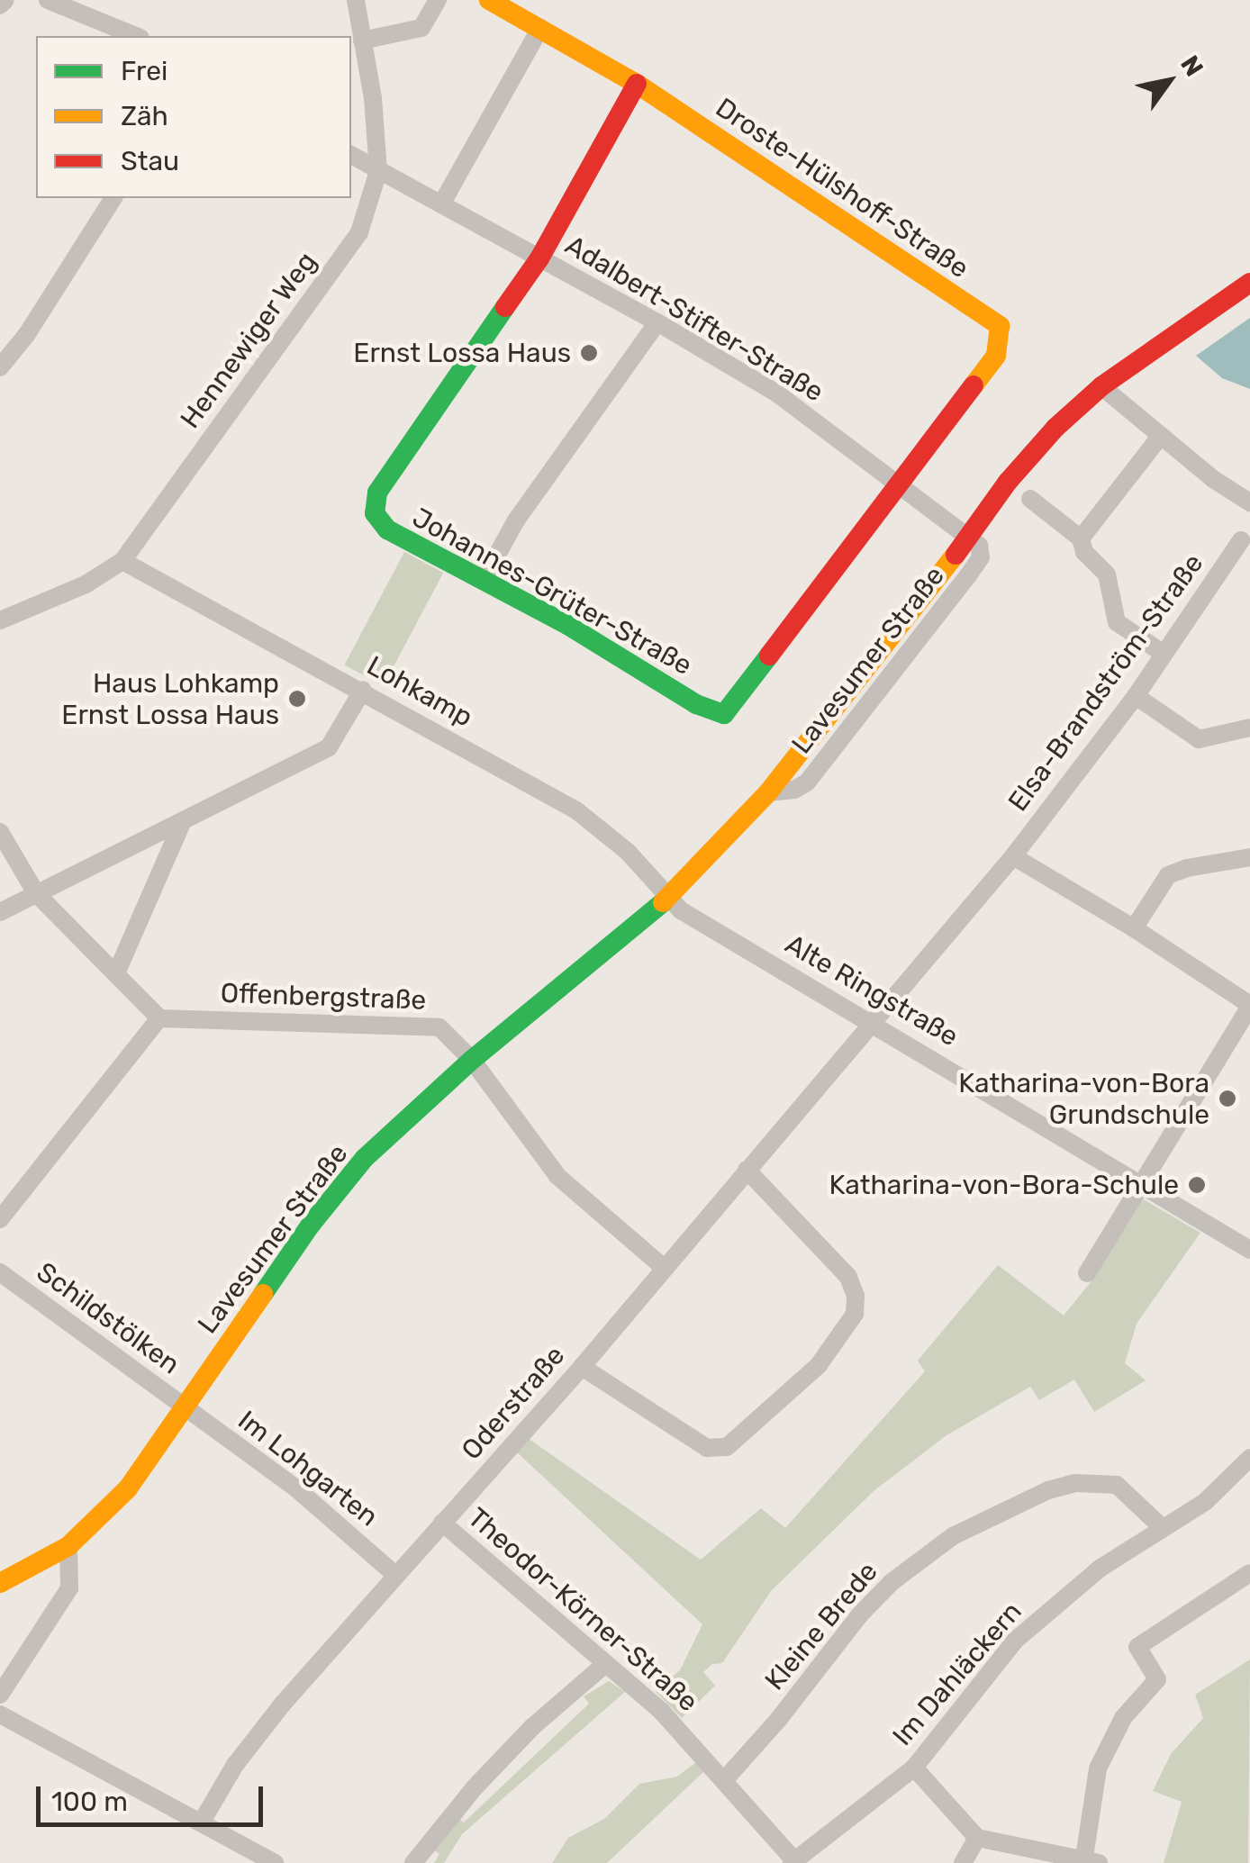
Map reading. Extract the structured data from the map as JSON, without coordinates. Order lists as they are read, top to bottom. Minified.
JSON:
{"streets":{"street":["Droste-Hülshoff-Straße","Adalbert-Stifter-Straße","Hennewiger Weg","Johannes-Grüter-Straße","Lavesumer Straße","Elsa-Brandström-Straße","Lohkamp","Alte Ringstraße","Offenbergstraße","Schildstölken","Oderstraße","Im Lohgarten","Theodor-Körner-Straße","Kleine Brede","Im Dahläckern"]},"crossings":[["Droste-Hülshoff-Straße","Adalbert-Stifter-Straße"],["Droste-Hülshoff-Straße","Johannes-Grüter-Straße"],["Adalbert-Stifter-Straße","Hennewiger Weg"],["Adalbert-Stifter-Straße","Johannes-Grüter-Straße"],["Adalbert-Stifter-Straße","Lavesumer Straße"],["Hennewiger Weg","Lohkamp"],["Lavesumer Straße","Lohkamp"],["Lavesumer Straße","Alte Ringstraße"],["Lavesumer Straße","Offenbergstraße"],["Lavesumer Straße","Schildstölken"],["Lavesumer Straße","Im Lohgarten"],["Elsa-Brandström-Straße","Alte Ringstraße"],["Elsa-Brandström-Straße","Oderstraße"],["Lohkamp","Alte Ringstraße"],["Alte Ringstraße","Oderstraße"],["Offenbergstraße","Oderstraße"],["Schildstölken","Im Lohgarten"],["Oderstraße","Im Lohgarten"],["Oderstraße","Theodor-Körner-Straße"],["Theodor-Körner-Straße","Kleine Brede"],["Theodor-Körner-Straße","Im Dahläckern"],["Kleine Brede","Im Dahläckern"]],"places":["Ernst Lossa Haus","Haus Lohkamp Ernst Lossa Haus","Katharina-von-Bora Grundschule","Katharina-von-Bora-Schule"],"legend":["Frei","Zäh","Stau"],"scale_bar":"100 m","north":"top right"}
